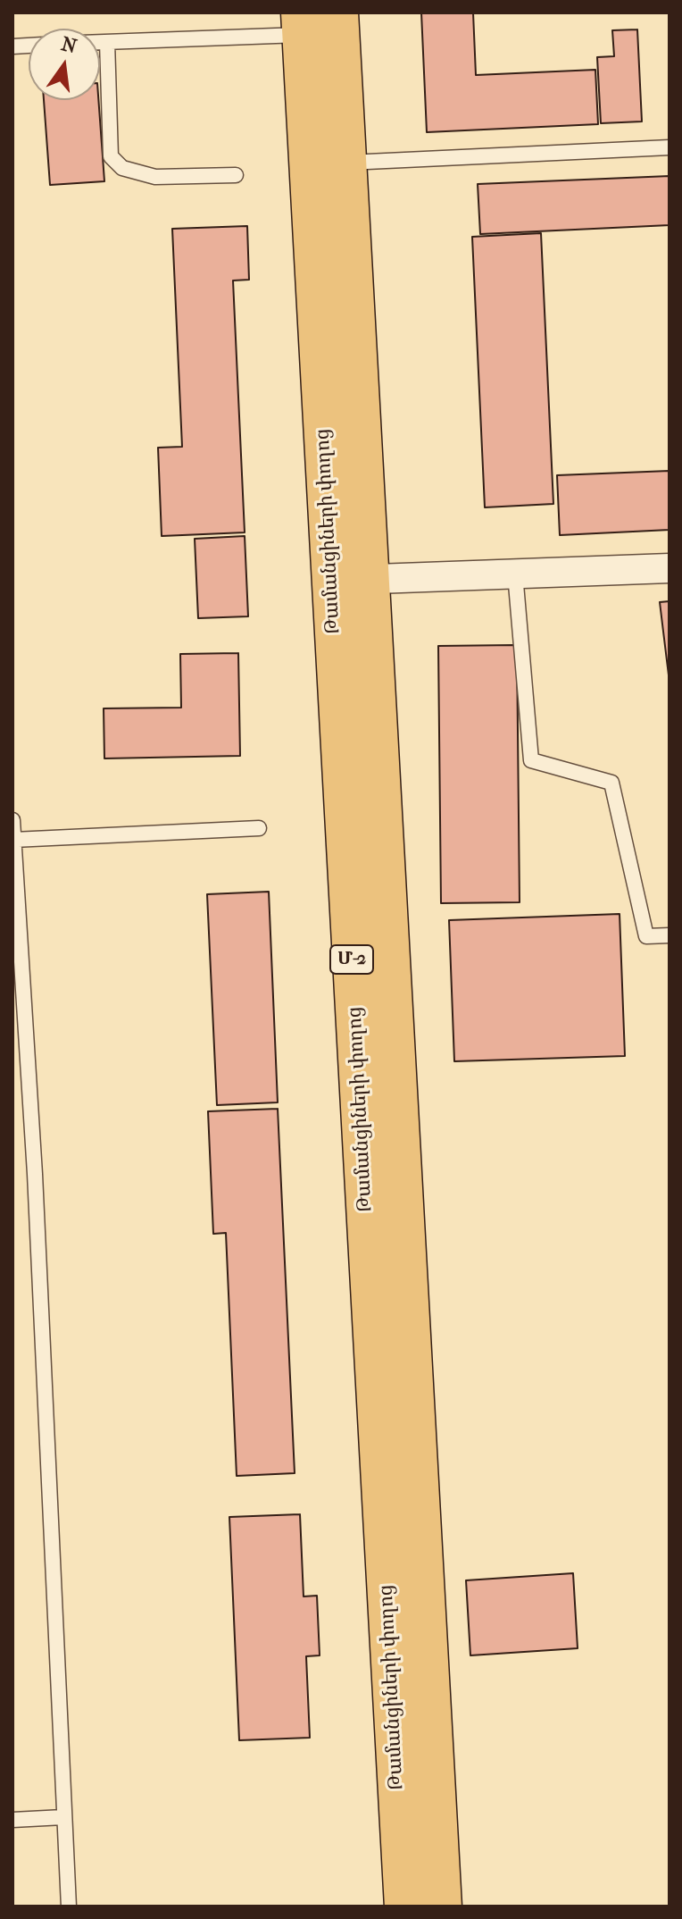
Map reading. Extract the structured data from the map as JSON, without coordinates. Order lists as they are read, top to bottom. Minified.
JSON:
{"streets":{"main road":["Թամանցիների փողոց","Մ-2"]},"north":"top"}
